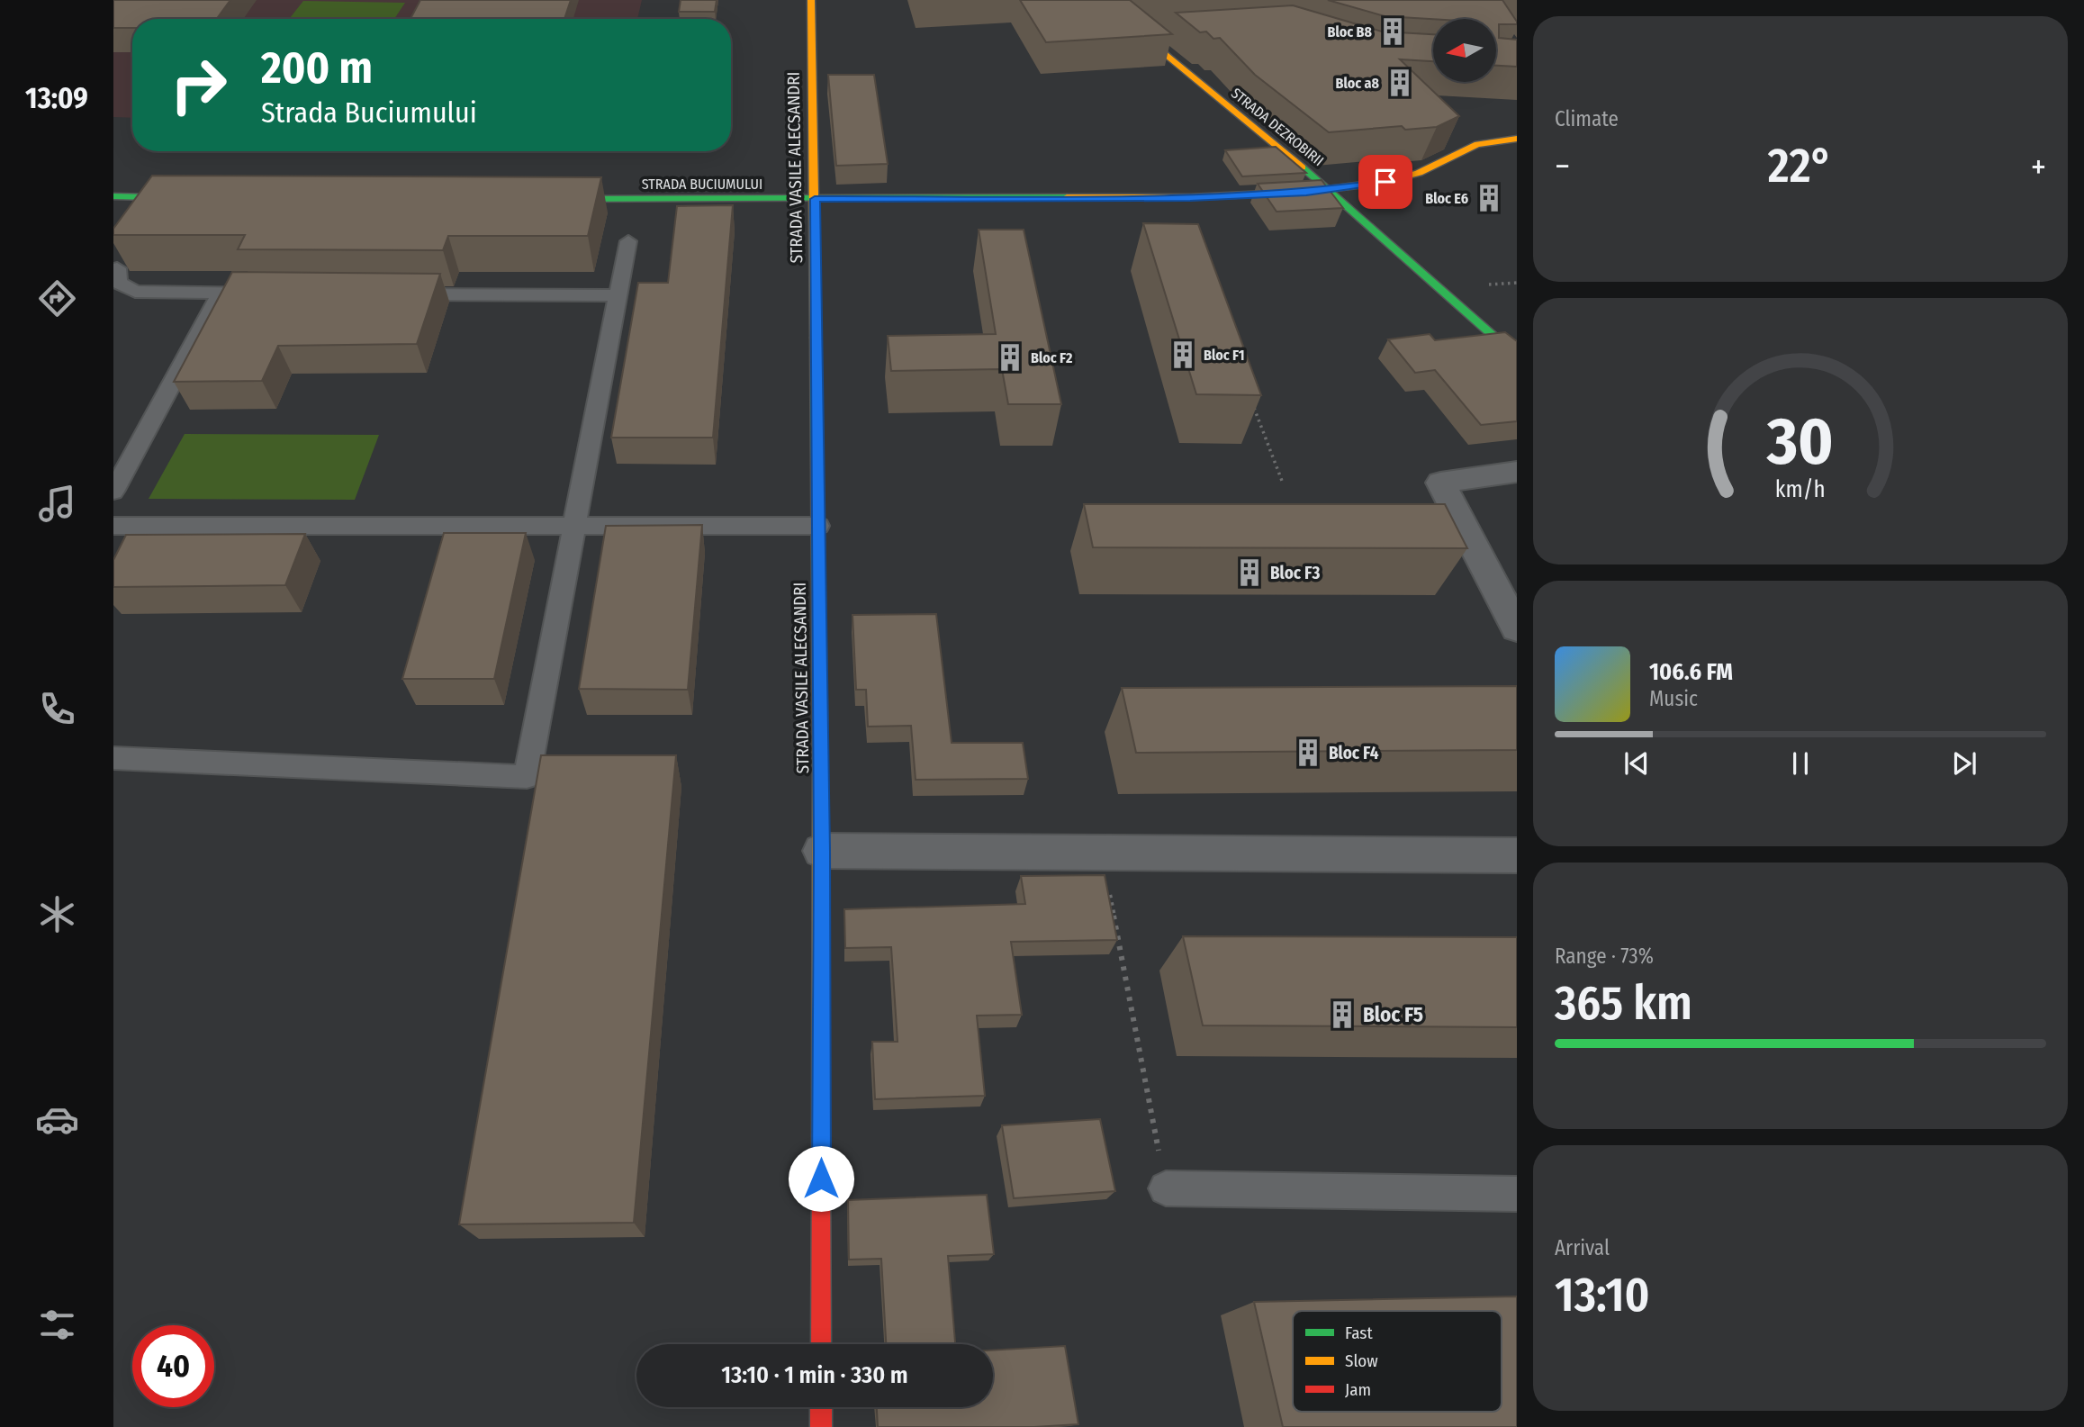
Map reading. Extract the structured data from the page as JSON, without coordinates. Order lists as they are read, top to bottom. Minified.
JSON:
{"streets":{"street":["STRADA DEZROBIRII","STRADA VASILE ALECSANDRI","STRADA BUCIUMULUI"]},"crossings":[["STRADA DEZROBIRII","STRADA BUCIUMULUI"],["STRADA VASILE ALECSANDRI","STRADA BUCIUMULUI"]],"places":{"building":["Bloc B8","Bloc a8","Bloc E6","Bloc F1","Bloc F2","Bloc F3","Bloc F4","Bloc F5"]},"legend":["Fast","Slow","Jam"],"north":"left","page":{"tabs":"13:09","tile":["Climate",["Range · 73%","365 km"],["Arrival","13:10"]],"turn":["200 m","Strada Buciumului"],"heat":["−","22°","+"],"song":["106.6 FM","Music"],"limit":"40","trip":"13:10 · 1 min · 330 m","gauge":["30","km/h"]}}
